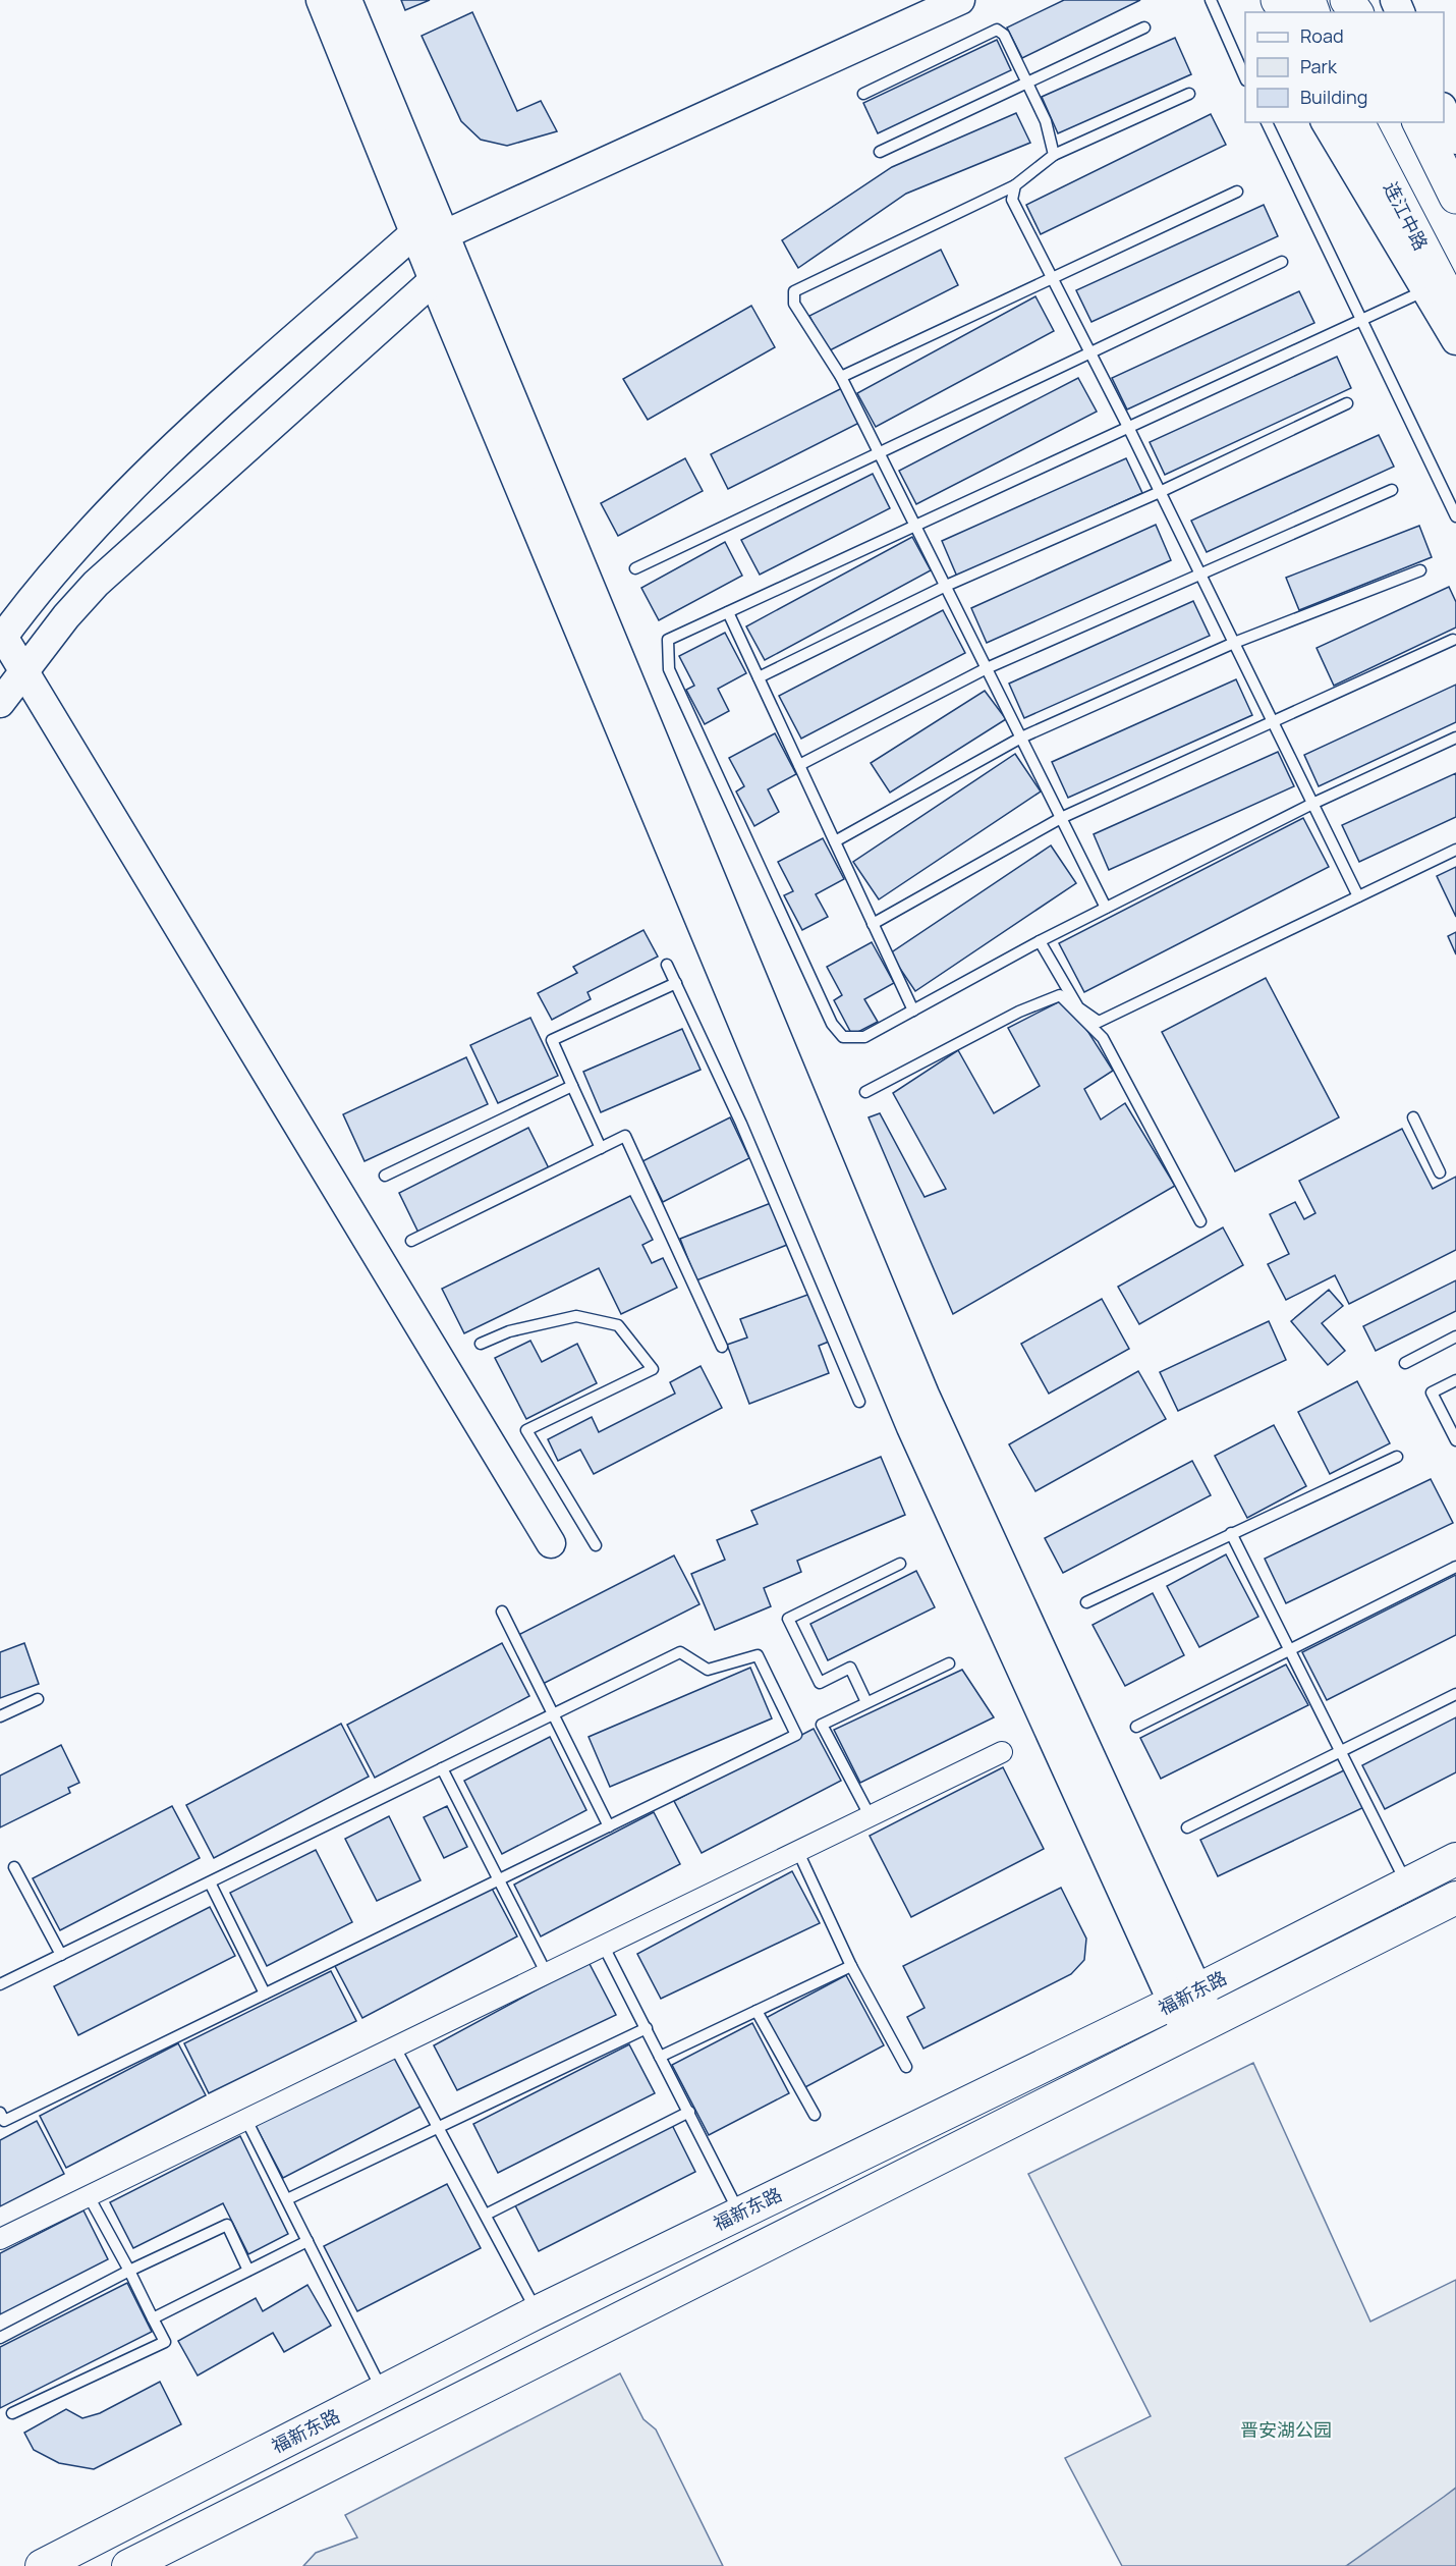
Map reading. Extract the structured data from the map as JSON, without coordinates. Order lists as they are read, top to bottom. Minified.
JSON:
{"streets":{"highway":["连江中路"],"main road":["福新东路"]},"parks":["晋安湖公园"],"legend":["Road","Park","Building"]}
